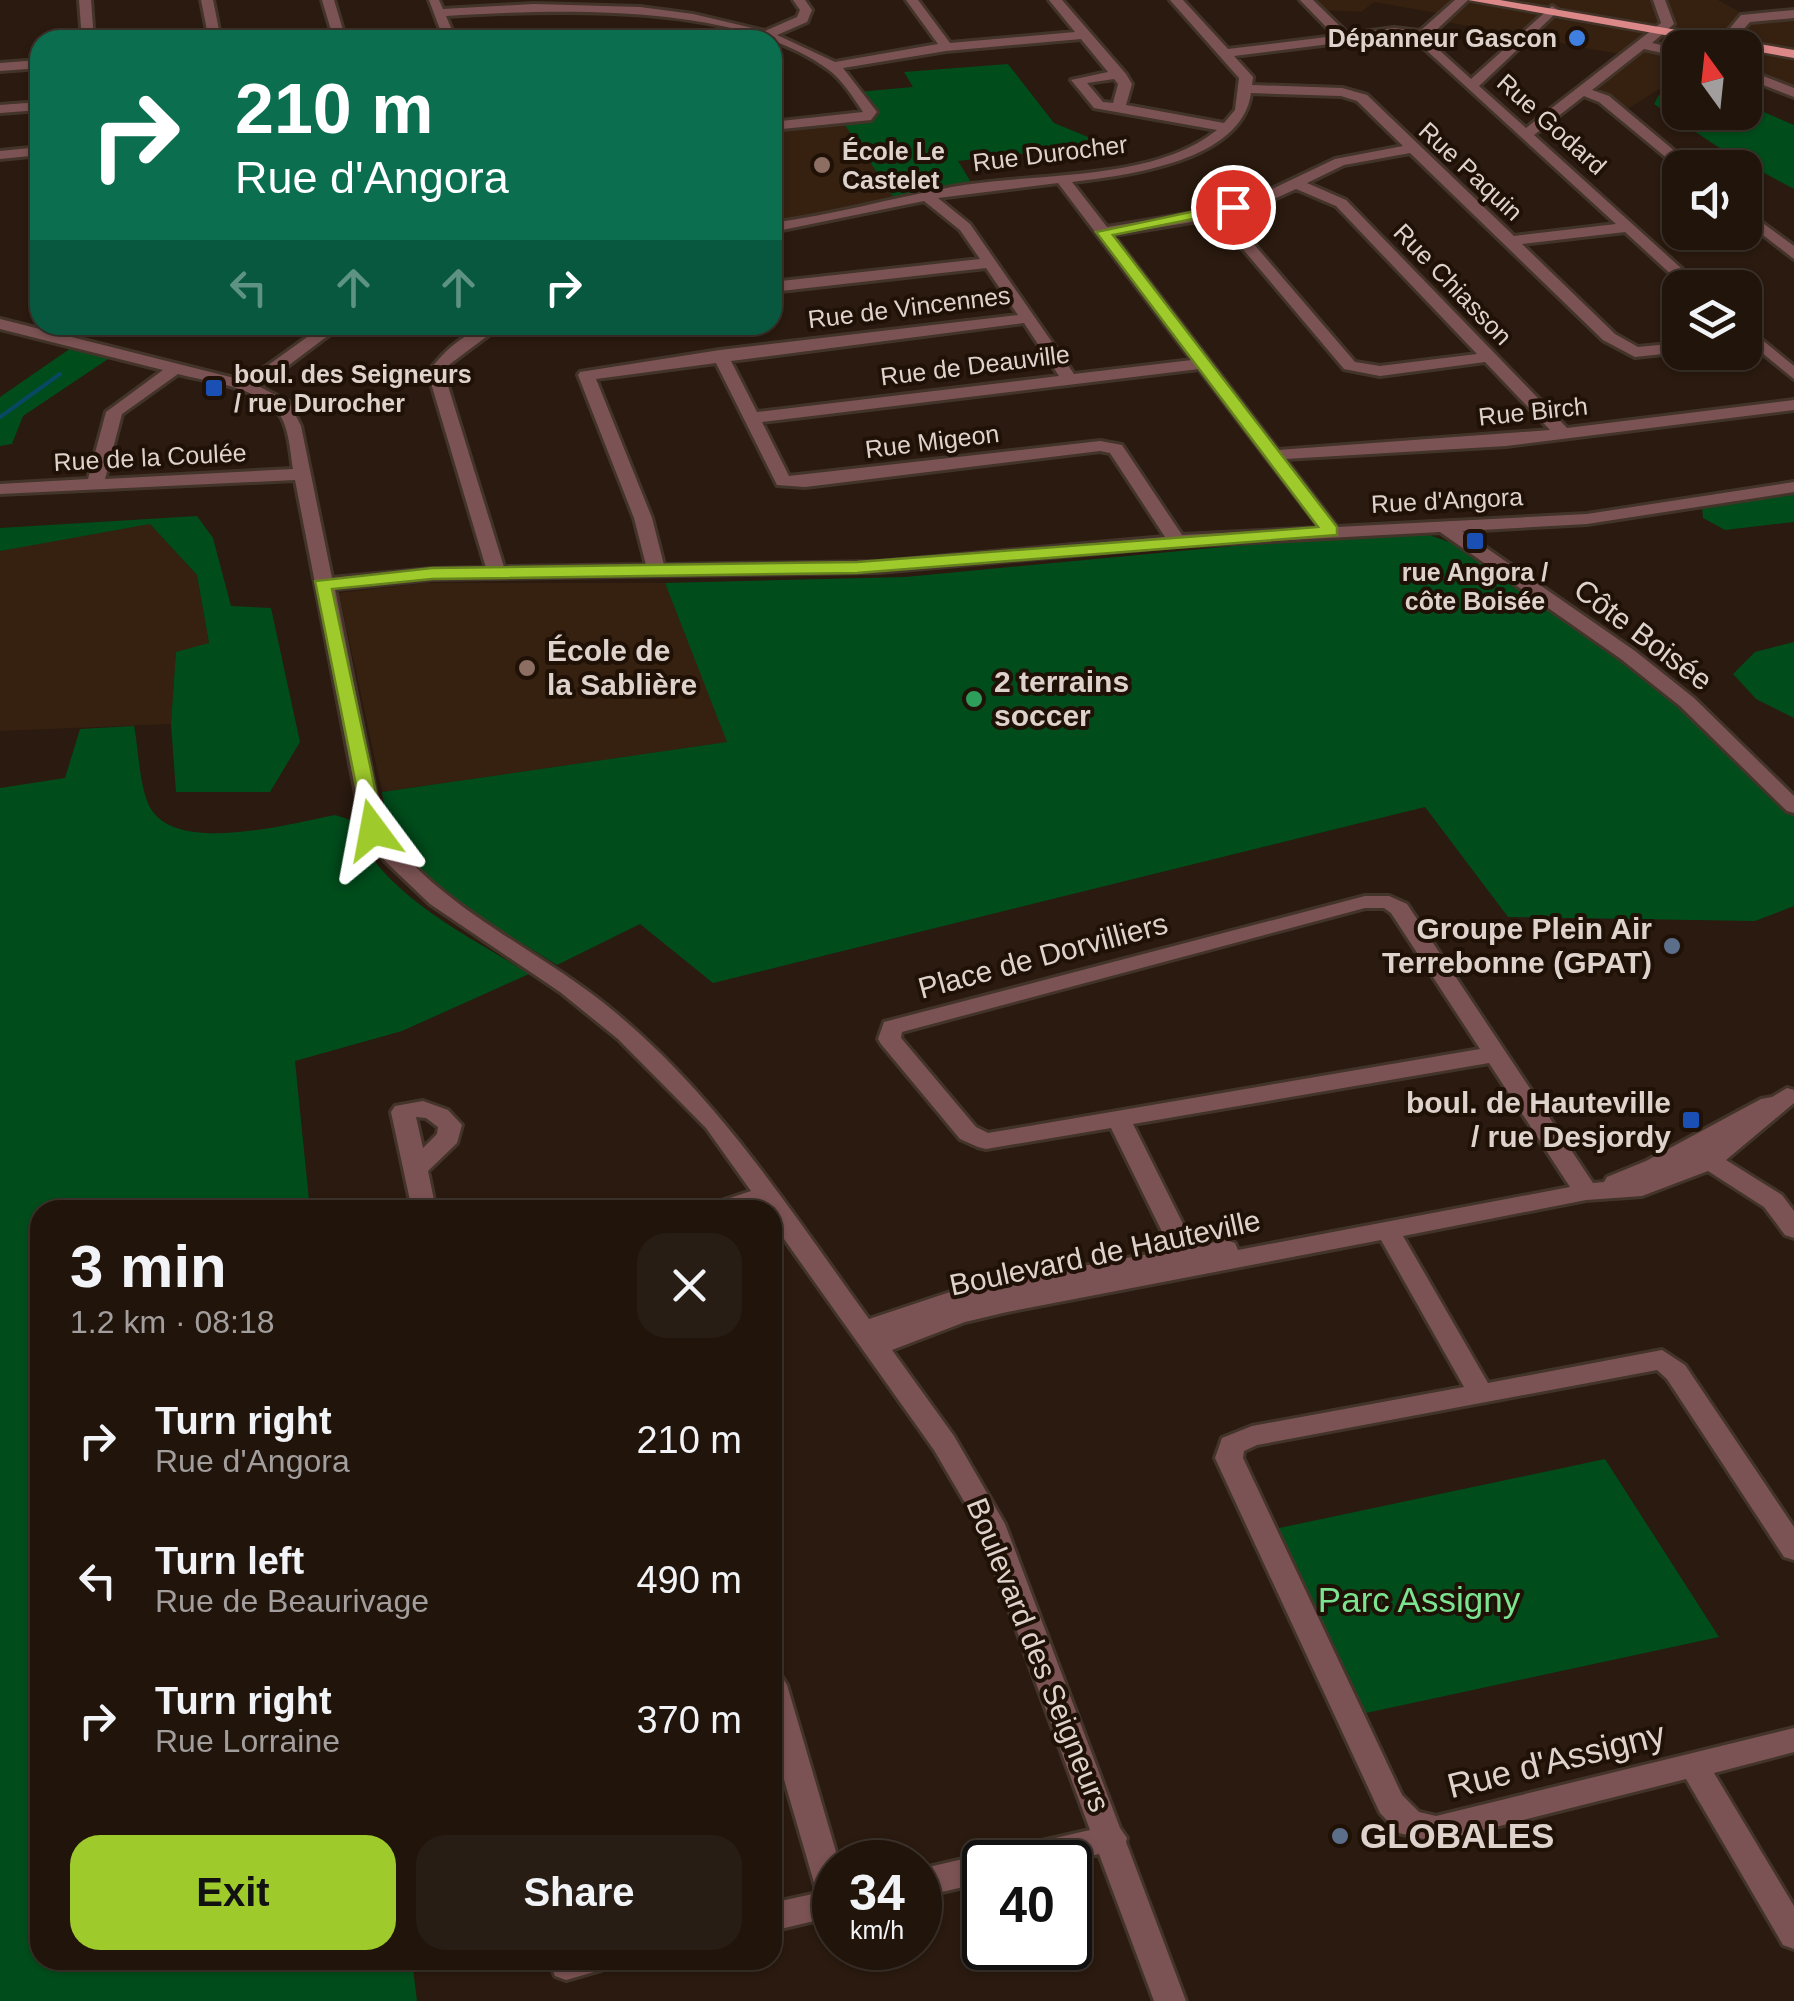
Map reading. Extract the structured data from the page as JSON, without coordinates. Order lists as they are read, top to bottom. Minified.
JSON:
{"streets":{"street":["Rue Godard","Rue Durocher","Rue Paquin","Rue Chiasson","Rue de Vincennes","Rue de Deauville","Rue Birch","Rue Migeon","Rue de la Coulée","Rue d'Angora","Côte Boisée","Place de Dorvilliers","Boulevard de Hauteville","Boulevard des Seigneurs","Rue d'Assigny"]},"crossings":[["Rue Chiasson","Rue Birch"],["Rue de Vincennes","Rue Migeon"],["Rue de Vincennes","Rue d'Angora"],["Rue de Deauville","Rue Migeon"],["Rue Migeon","Rue d'Angora"],["Rue de la Coulée","Boulevard des Seigneurs"],["Rue d'Angora","Côte Boisée"],["Rue d'Angora","Boulevard des Seigneurs"],["Place de Dorvilliers","Boulevard de Hauteville"],["Boulevard de Hauteville","Boulevard des Seigneurs"]],"parks":["Parc Assigny"],"places":{"other":["Dépanneur Gascon","École Le Castelet","École de la Sablière","2 terrains soccer","Groupe Plein Air Terrebonne (GPAT)","GLOBALES"],"transit":["boul. des Seigneurs / rue Durocher","rue Angora / côte Boisée","boul. de Hauteville / rue Desjordy"]},"north":"top","page":{"turn":["210 m","Rue d'Angora"],"heading":["3 min","1.2 km · 08:18"],"list":[{"name":"Turn right","note":"Rue d'Angora","value":"210 m"},{"name":"Turn left","note":"Rue de Beaurivage","value":"490 m"},{"name":"Turn right","note":"Rue Lorraine","value":"370 m"}],"buttons":["Exit","Share"],"speed":"34 km/h","limit":"40"}}
